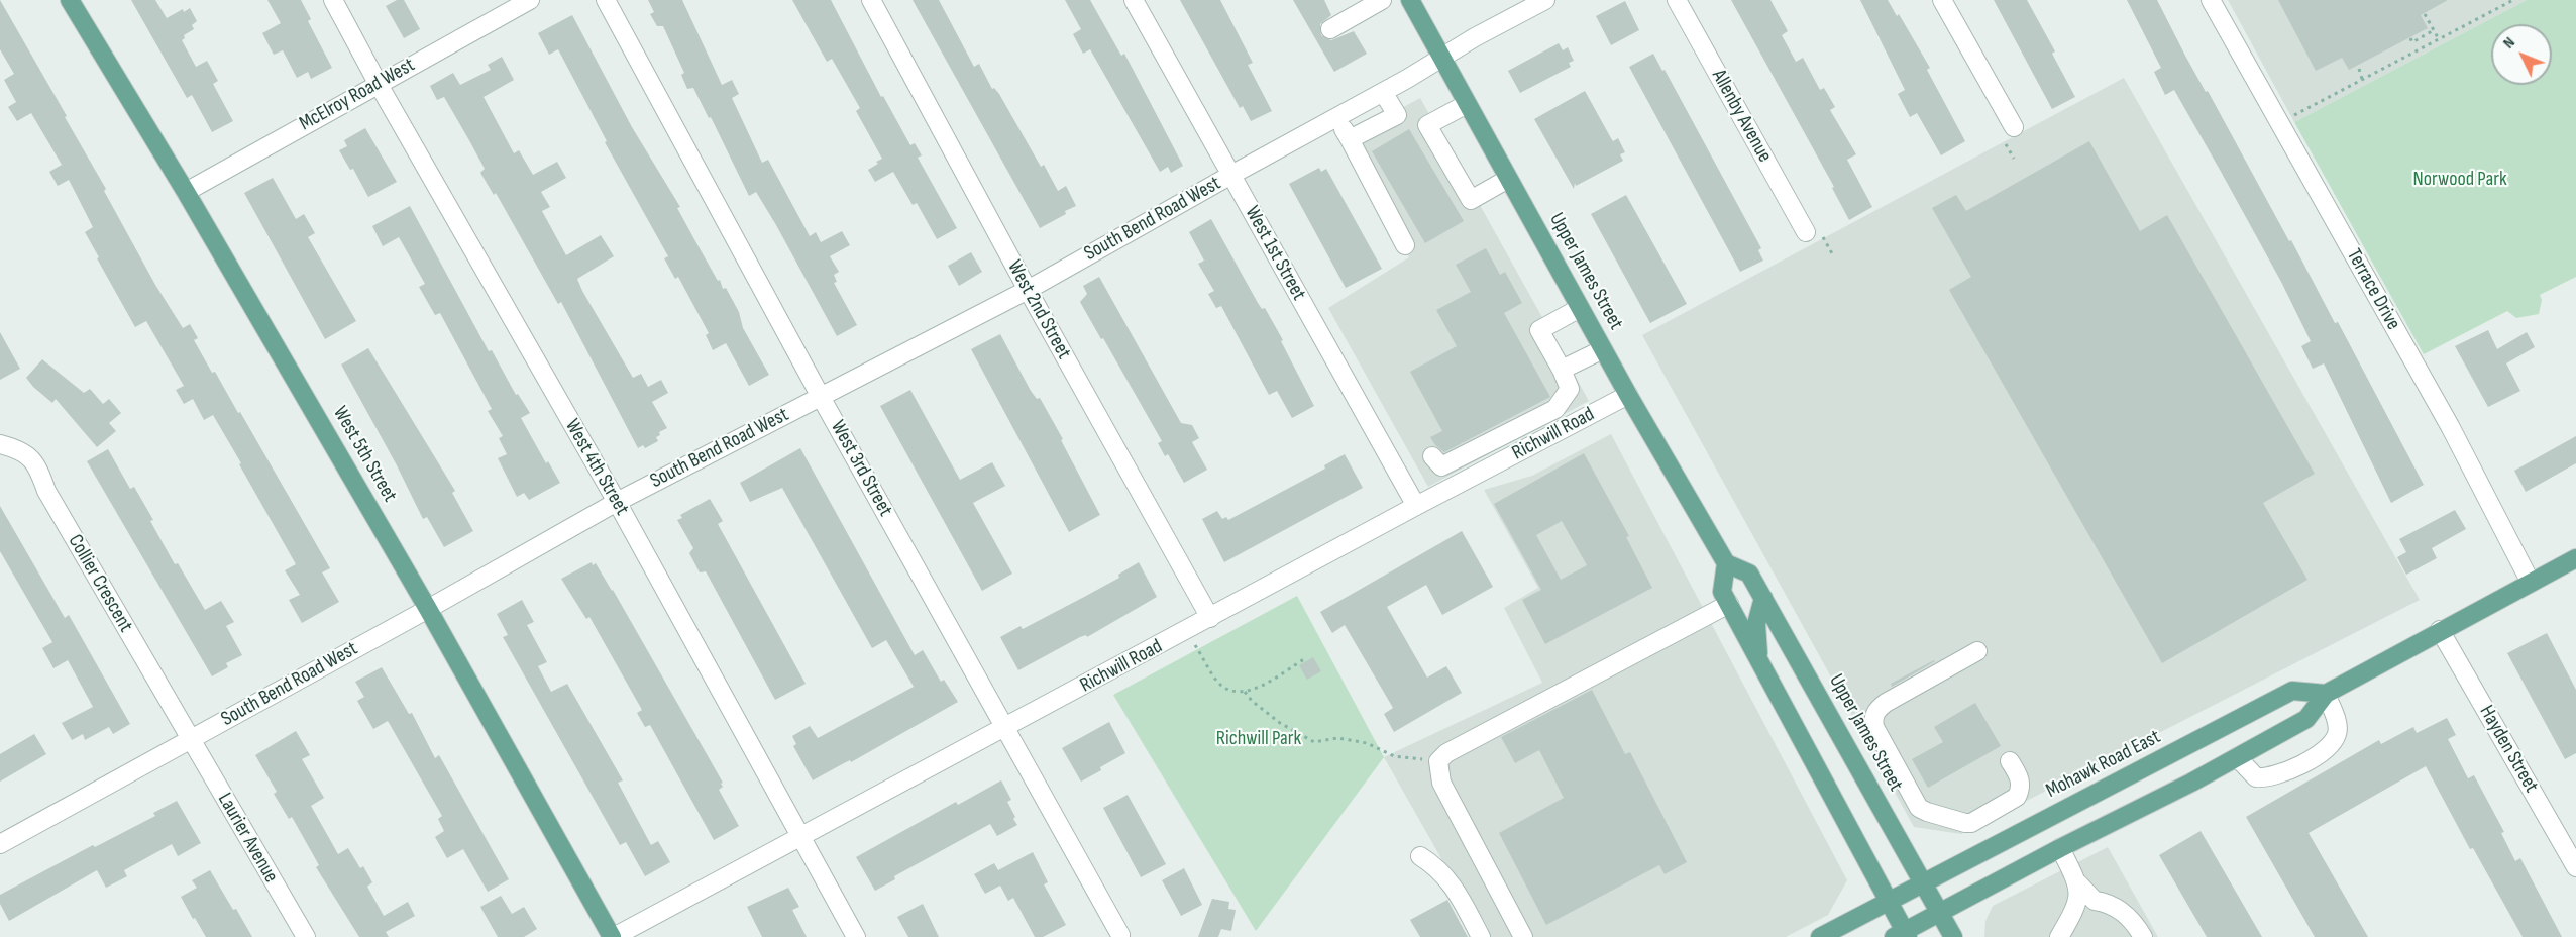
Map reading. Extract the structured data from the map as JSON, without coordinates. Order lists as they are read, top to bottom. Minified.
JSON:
{"streets":{"main road":["Upper James Street","West 5th Street","Mohawk Road East"],"street":["McElroy Road West","Allenby Avenue","South Bend Road West","West 1st Street","Terrace Drive","West 2nd Street","Richwill Road","West 4th Street","West 3rd Street","Collier Crescent","Hayden Street","Laurier Avenue"]},"crossings":[["McElroy Road West","West 5th Street"],["McElroy Road West","West 4th Street"],["South Bend Road West","West 1st Street"],["South Bend Road West","Upper James Street"],["South Bend Road West","West 2nd Street"],["South Bend Road West","West 5th Street"],["South Bend Road West","West 4th Street"],["South Bend Road West","West 3rd Street"],["South Bend Road West","Collier Crescent"],["South Bend Road West","Laurier Avenue"],["West 1st Street","Richwill Road"],["Upper James Street","Richwill Road"],["Upper James Street","Mohawk Road East"],["West 2nd Street","Richwill Road"],["Richwill Road","West 5th Street"],["Richwill Road","West 4th Street"],["Richwill Road","West 3rd Street"],["Collier Crescent","Laurier Avenue"]],"parks":["Norwood Park","Richwill Park"],"north":"top left"}
